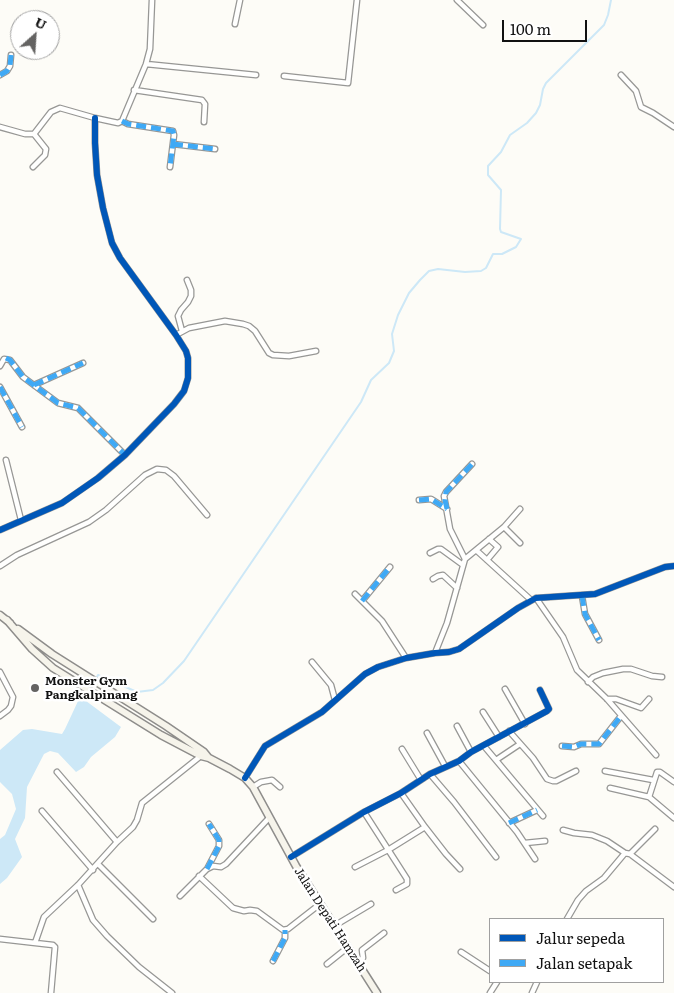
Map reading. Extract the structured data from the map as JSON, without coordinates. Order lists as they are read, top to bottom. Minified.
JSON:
{"streets":{"main road":["Jalan Depati Hamzah"]},"places":["Monster Gym Pangkalpinang"],"legend":["Jalur sepeda","Jalan setapak"],"scale_bar":"100 m","north":"top right"}
